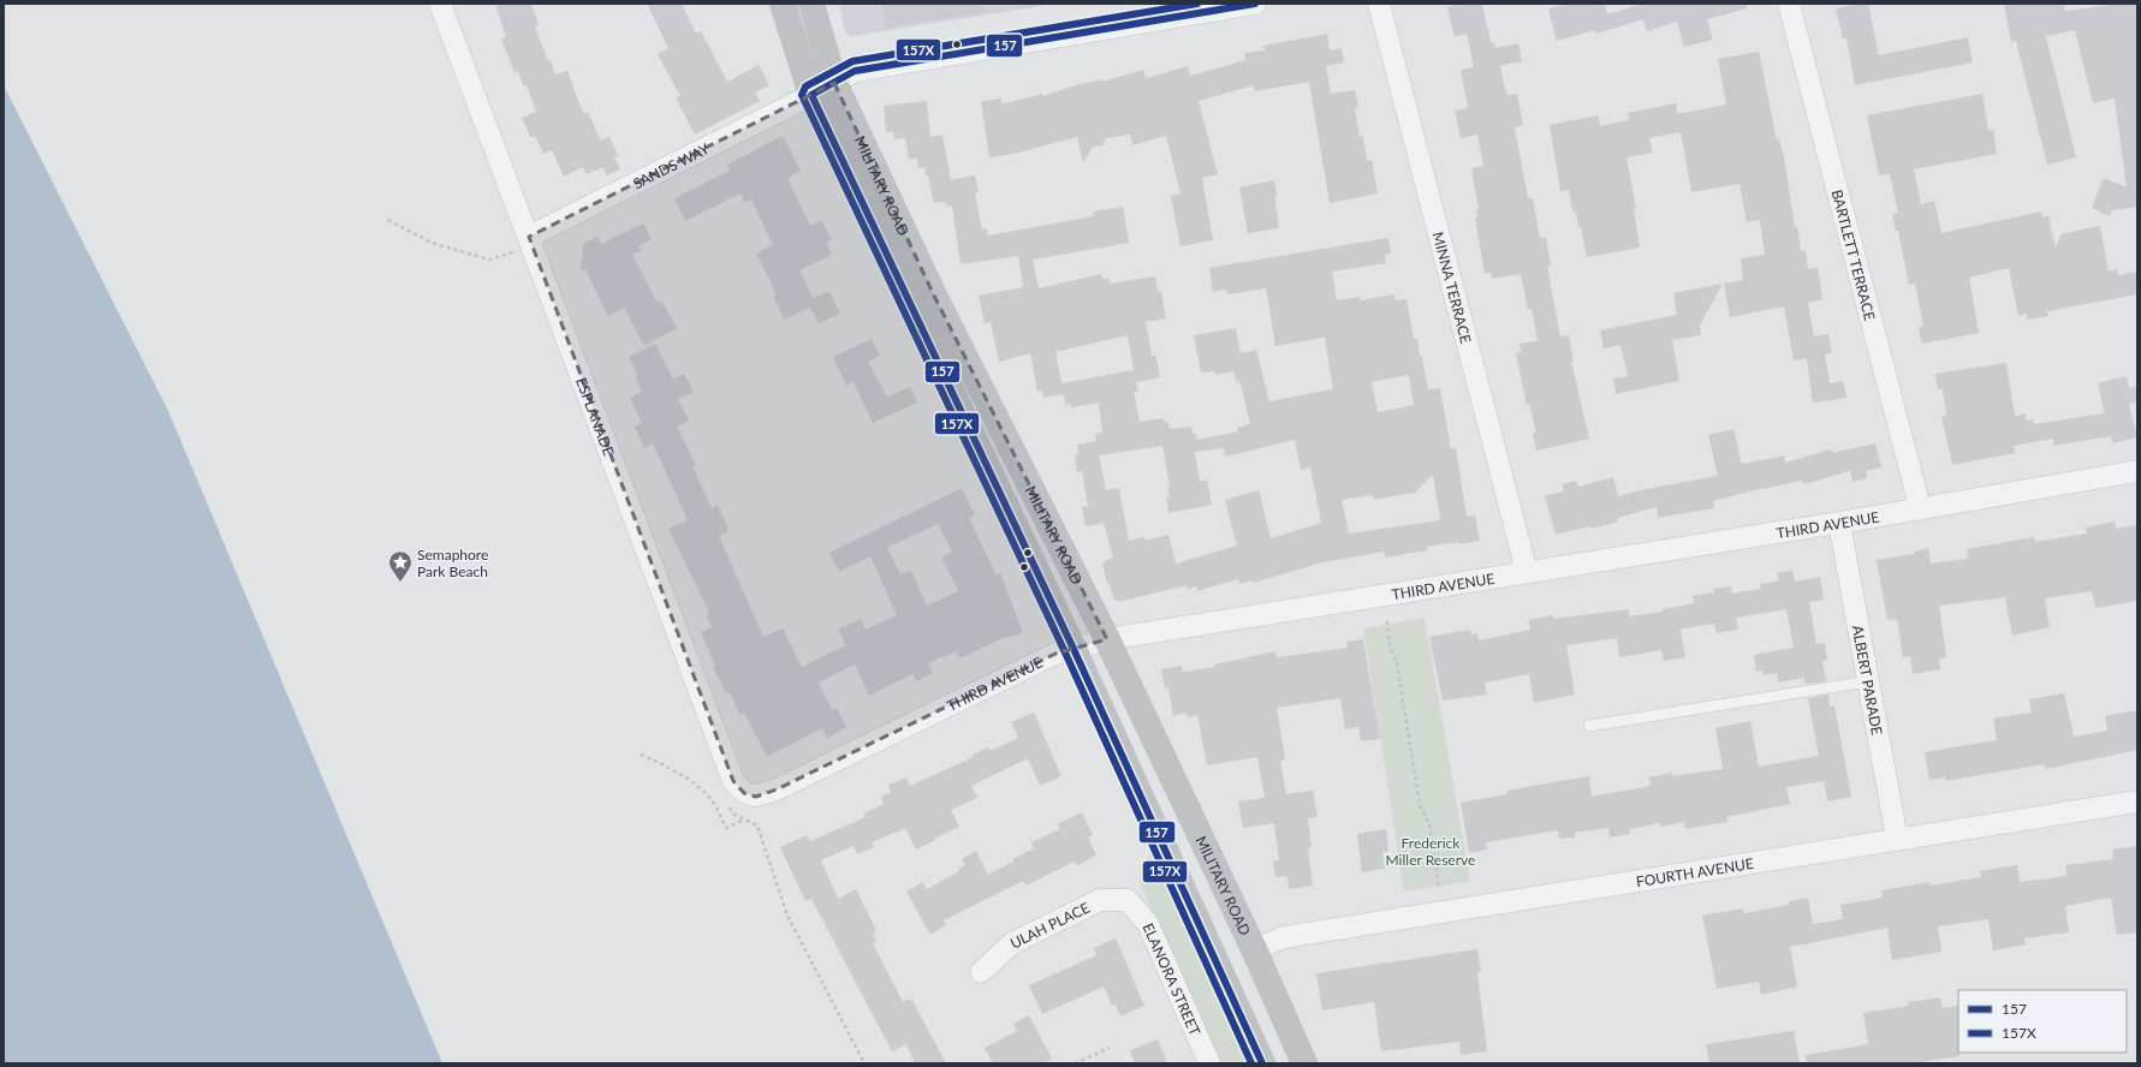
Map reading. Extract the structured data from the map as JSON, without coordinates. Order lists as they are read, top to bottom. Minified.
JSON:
{"streets":{"main road":["MILITARY ROAD"],"street":["SANDS WAY","BARTLETT TERRACE","MINNA TERRACE","ESPLANADE","THIRD AVENUE","ALBERT PARADE","FOURTH AVENUE","ULAH PLACE","ELANORA STREET"]},"crossings":[["SANDS WAY","MILITARY ROAD"],["SANDS WAY","ESPLANADE"],["MILITARY ROAD","THIRD AVENUE"],["MILITARY ROAD","FOURTH AVENUE"],["BARTLETT TERRACE","THIRD AVENUE"],["MINNA TERRACE","THIRD AVENUE"],["ESPLANADE","THIRD AVENUE"],["THIRD AVENUE","ALBERT PARADE"],["ALBERT PARADE","FOURTH AVENUE"],["ULAH PLACE","ELANORA STREET"]],"parks":["Frederick Miller Reserve"],"places":{"place":["Semaphore Park Beach"]},"lines":["transit line 157","transit line 157X"],"legend":["157","157X"]}
